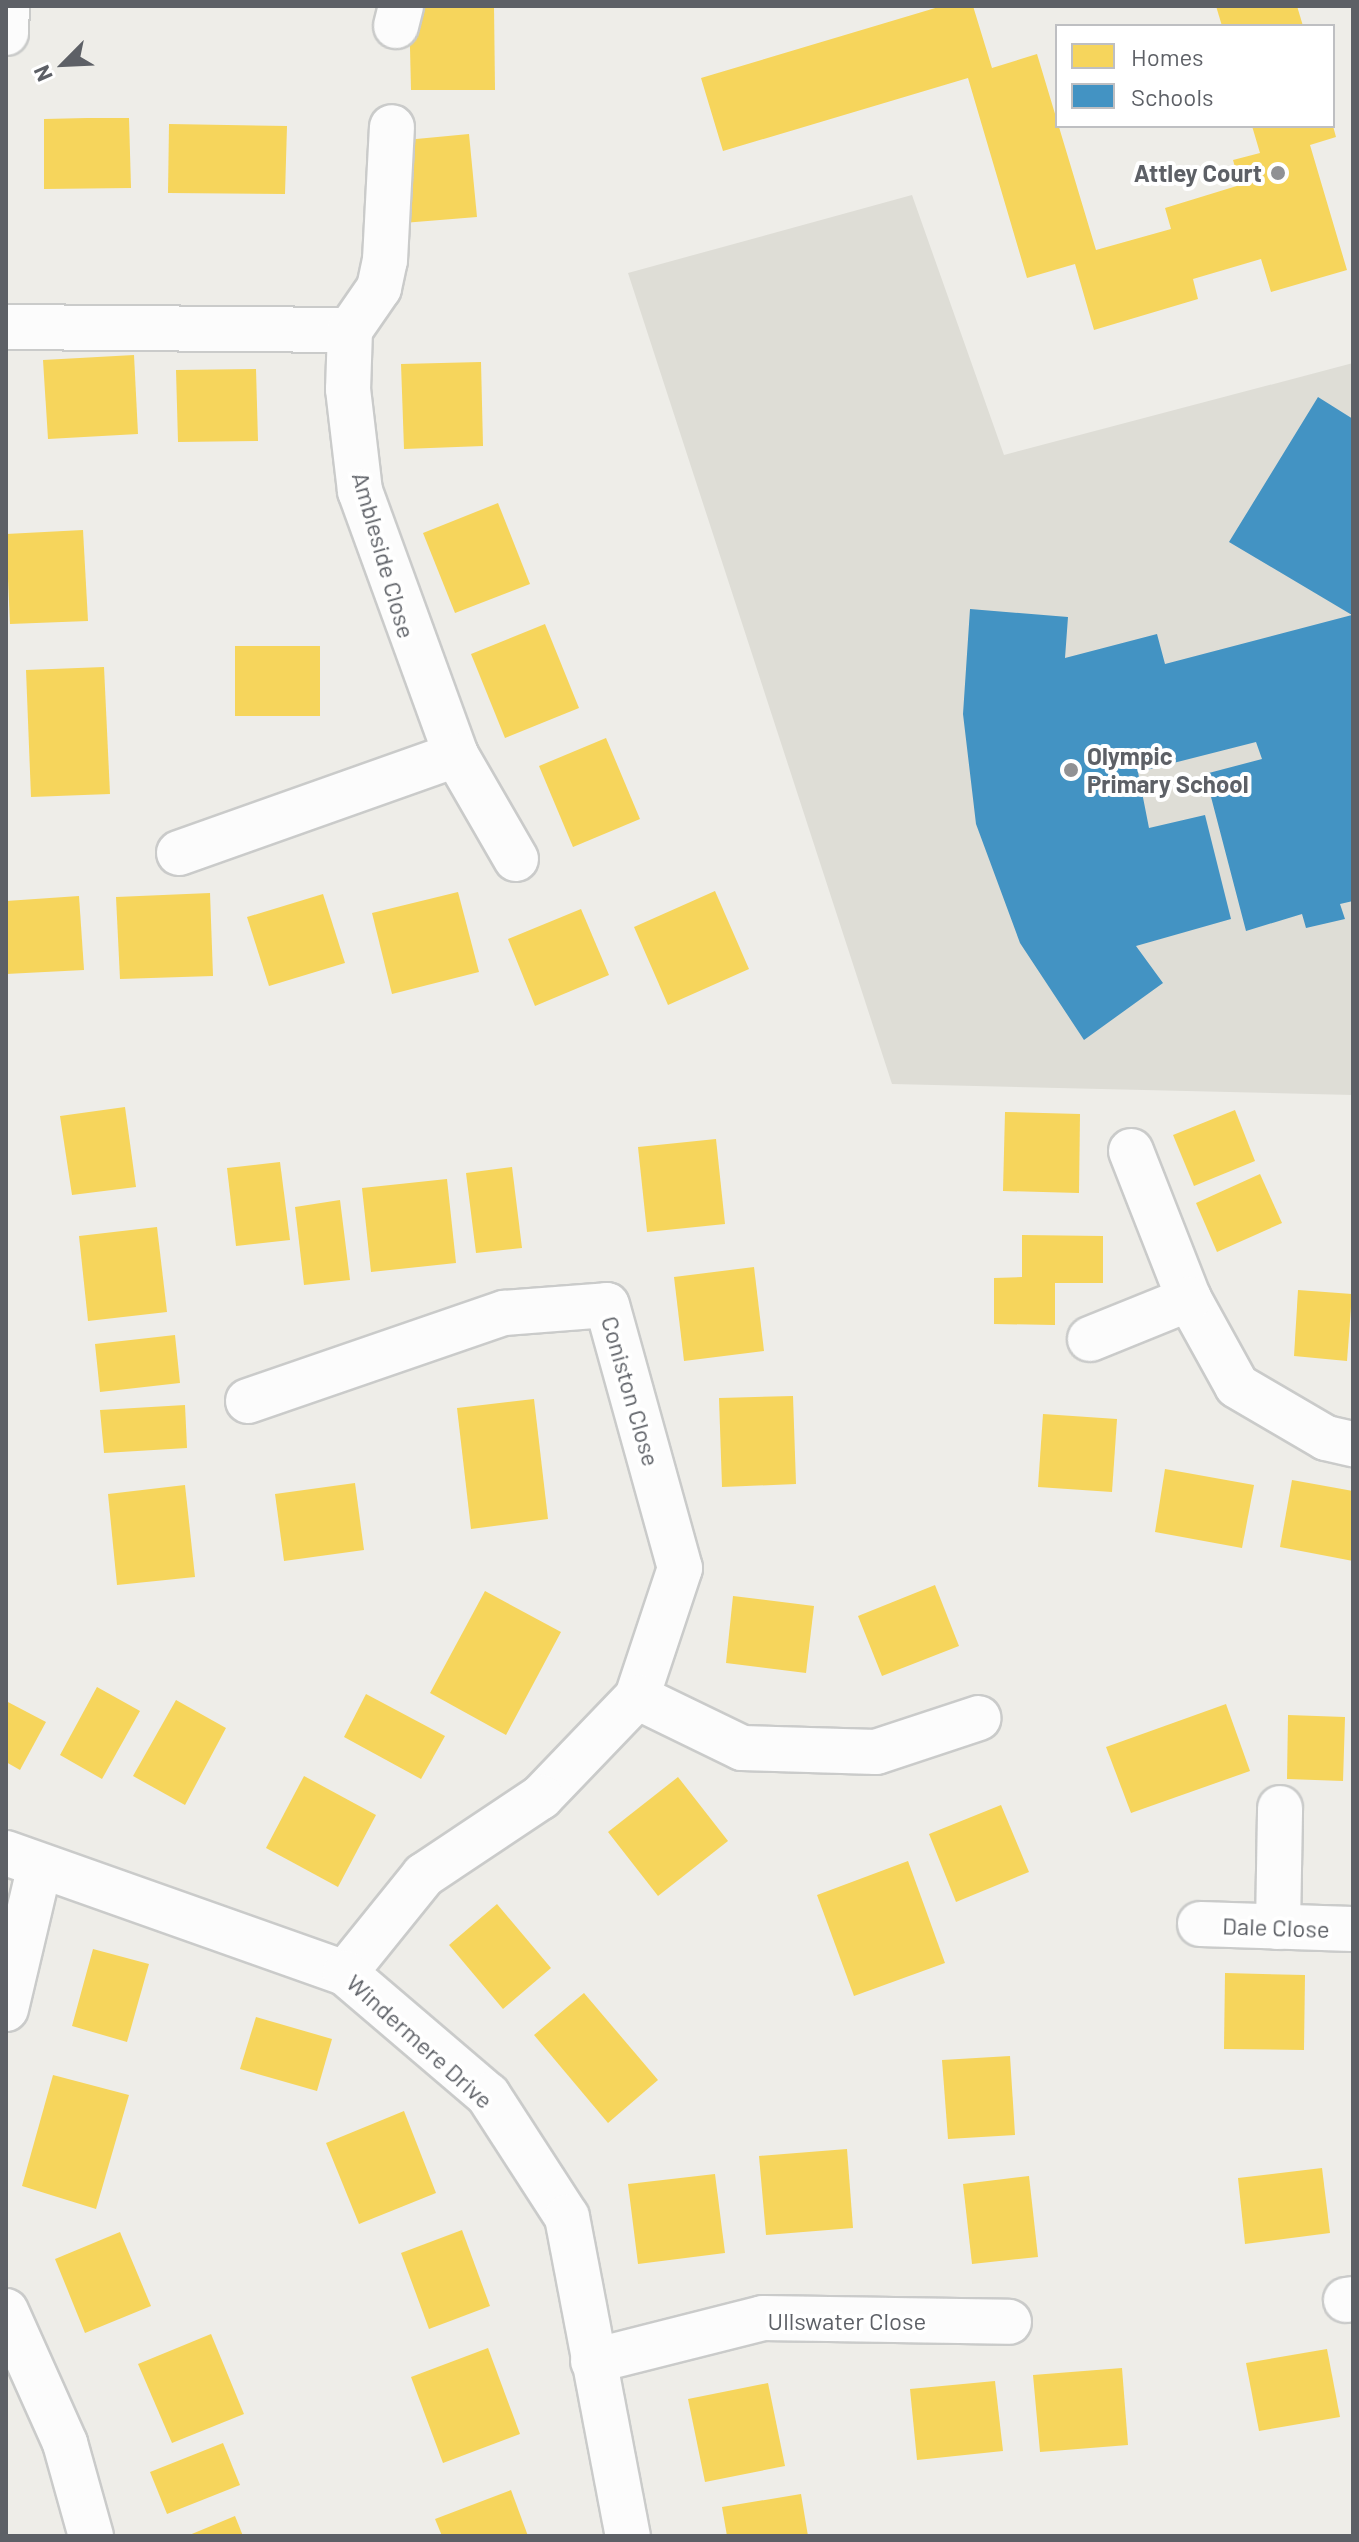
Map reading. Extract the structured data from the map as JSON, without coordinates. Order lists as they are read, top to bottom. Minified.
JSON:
{"streets":{"street":["Ambleside Close","Coniston Close","Dale Close","Windermere Drive","Ullswater Close"]},"crossings":[["Coniston Close","Windermere Drive"],["Windermere Drive","Ullswater Close"]],"places":["Attley Court","Olympic Primary School"],"legend":["Homes","Schools"],"north":"bottom left"}
